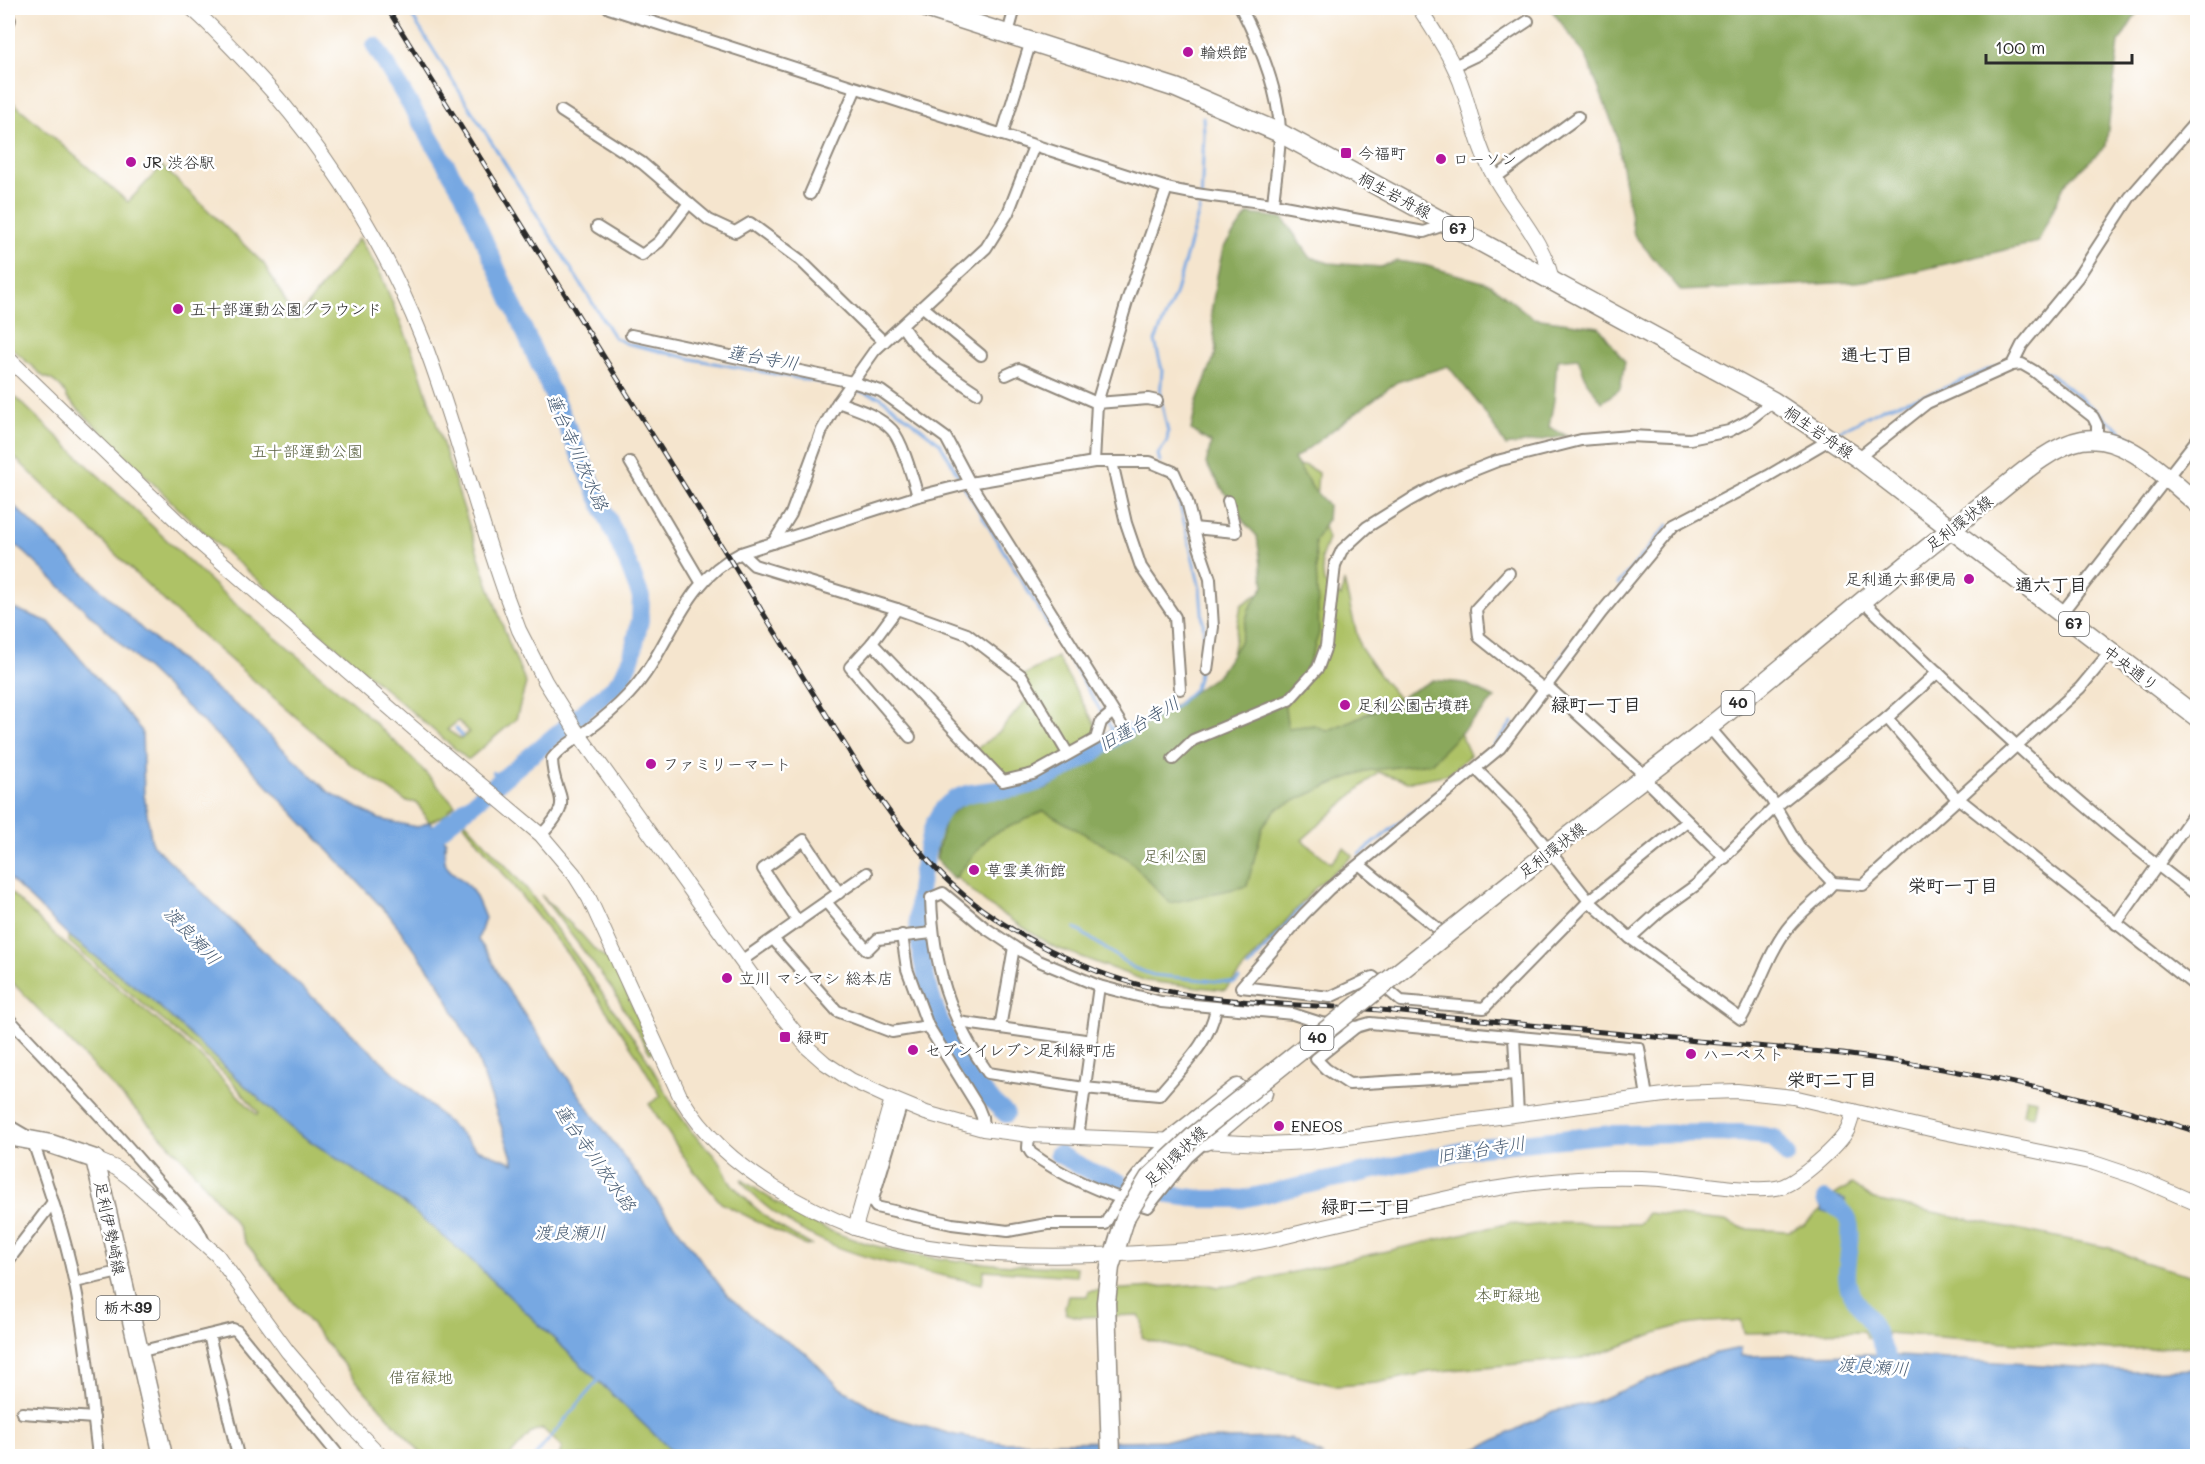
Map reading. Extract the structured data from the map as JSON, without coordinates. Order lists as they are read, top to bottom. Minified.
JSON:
{"streets":{"main road":["桐生岩舟線","67","足利環状線","中央通り","40","足利伊勢崎線","栃木39"]},"crossings":[["桐生岩舟線","足利環状線"],["桐生岩舟線","中央通り"],["足利環状線","中央通り"]],"districts":["通七丁目","通六丁目","緑町一丁目","栄町一丁目","栄町二丁目","緑町二丁目"],"water":["蓮台寺川","蓮台寺川放水路","旧蓮台寺川","渡良瀬川"],"parks":["五十部運動公園","足利公園","本町緑地","借宿緑地"],"places":{"other":["輪娯館","ローソン","JR 渋谷駅","五十部運動公園グラウンド","足利通六郵便局","足利公園古墳群","ファミリーマート","草雲美術館","立川 マシマシ 総本店","セブンイレブン足利緑町店","ハーベスト","ENEOS"],"transit":["今福町","緑町"]},"scale_bar":"100 m"}
